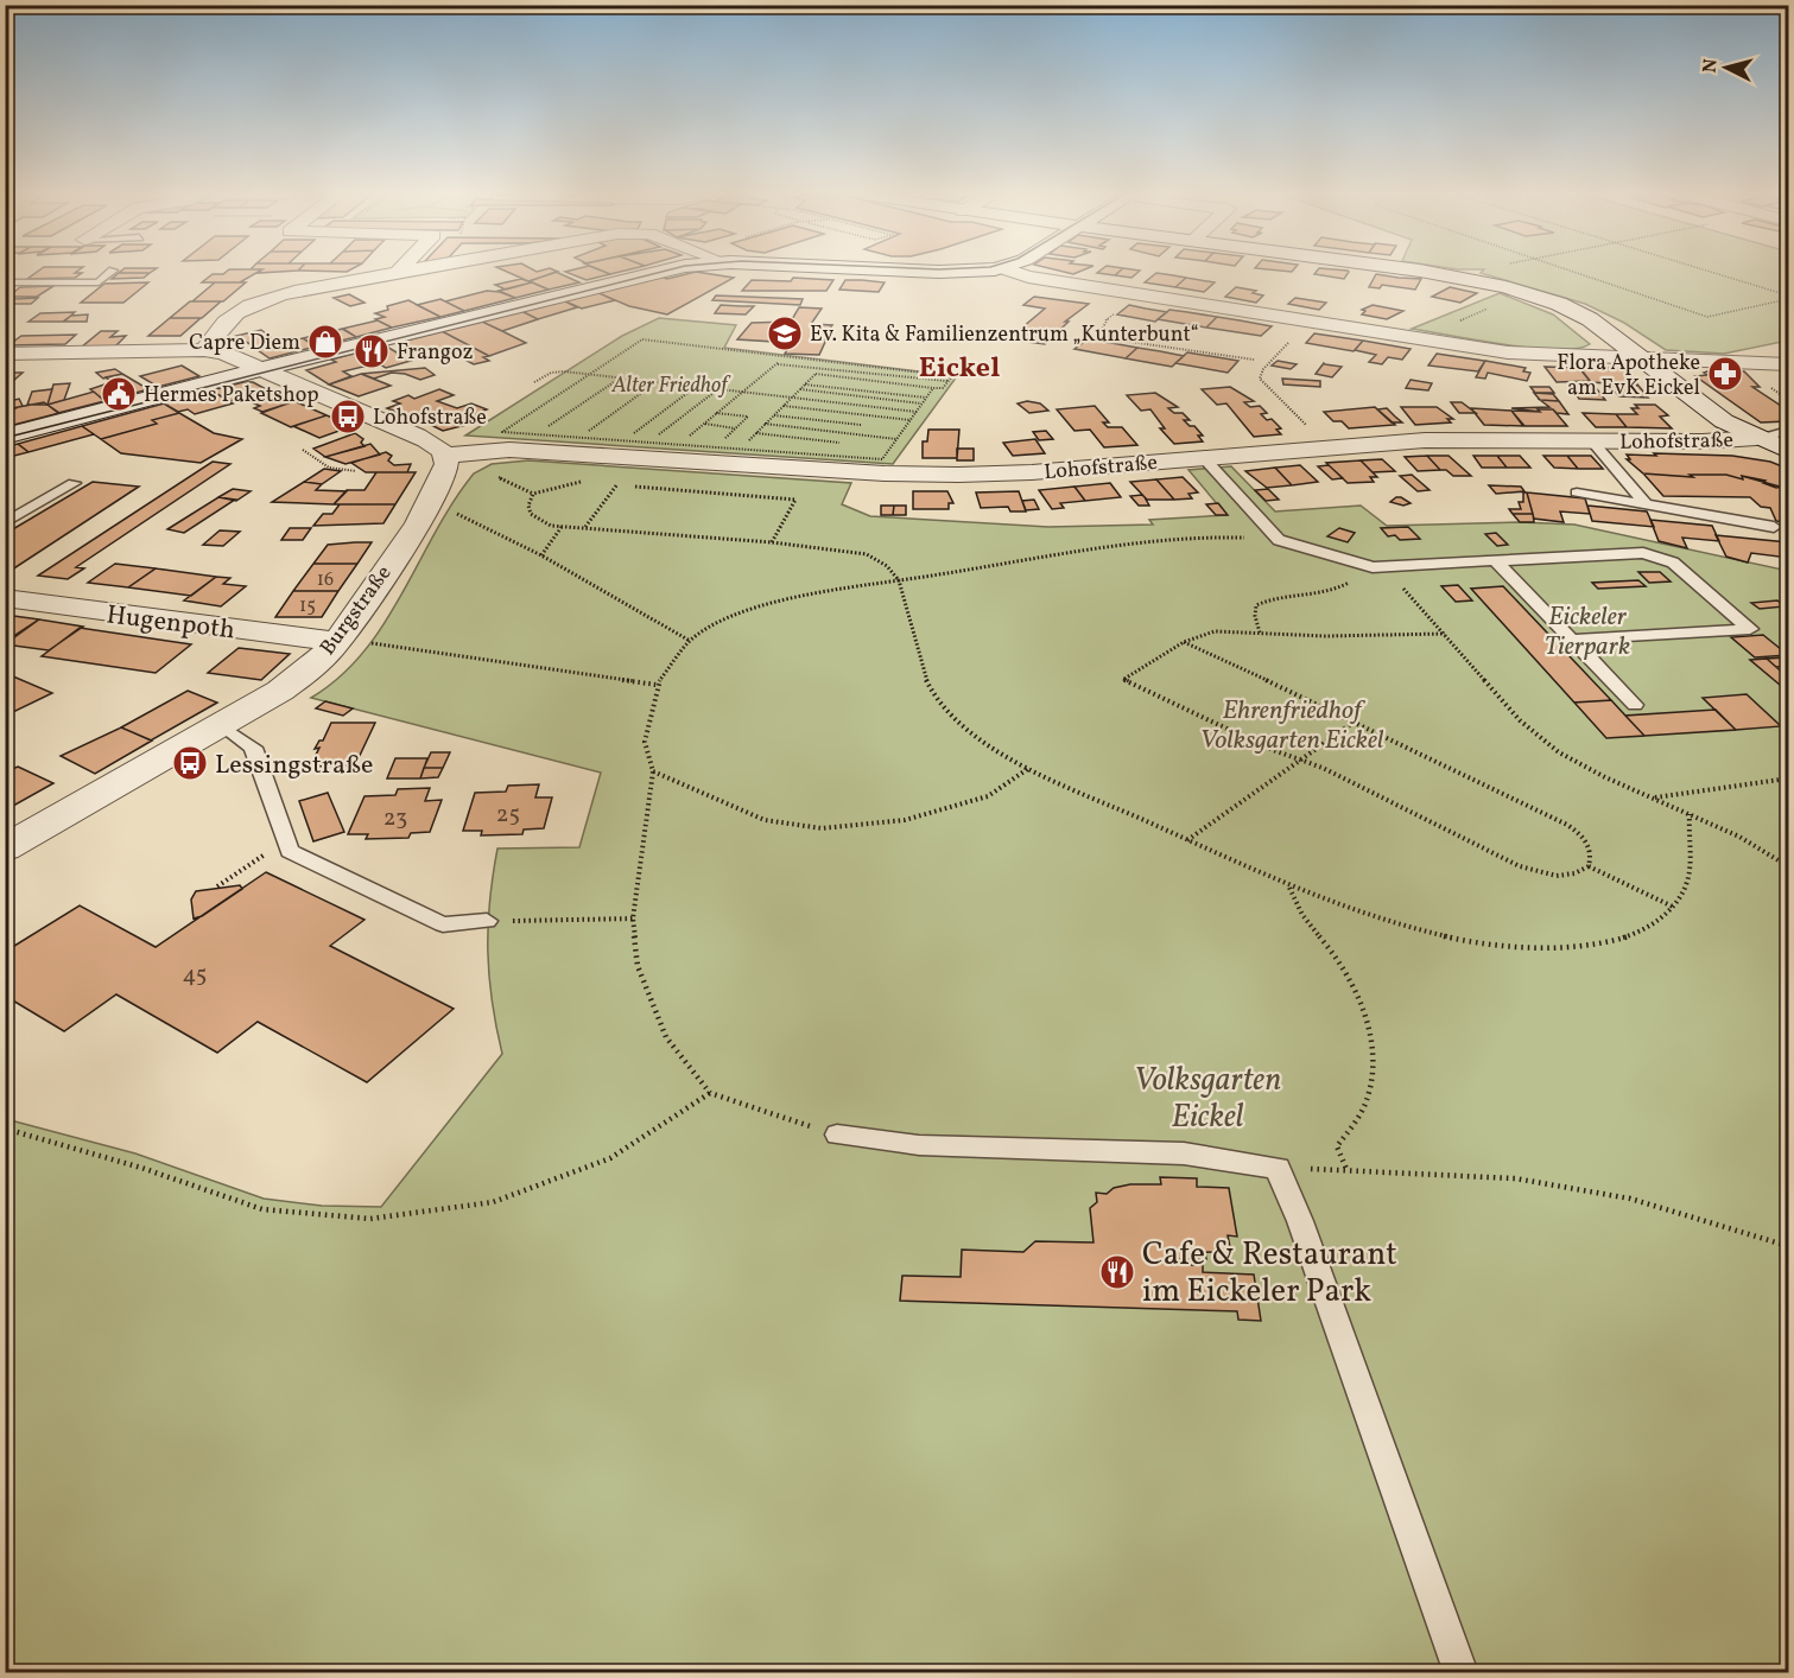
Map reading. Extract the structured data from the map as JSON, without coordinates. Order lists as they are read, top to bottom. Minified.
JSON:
{"streets":{"street":["Lohofstraße","Burgstraße","Hugenpoth"]},"crossings":[["Lohofstraße","Burgstraße"],["Burgstraße","Hugenpoth"]],"districts":["Eickel"],"parks":["Alter Friedhof","Eickeler Tierpark","Ehrenfriedhof Volksgarten Eickel","Volksgarten Eickel"],"places":{"school or university":["Ev. Kita & Familienzentrum „Kunterbunt“"],"shop":["Capre Diem"],"restaurant":["Frangoz","Cafe & Restaurant im Eickeler Park"],"pharmacy":["Flora Apotheke am EvK Eickel"],"public building":["Hermes Paketshop"],"bus stop":["Lohofstraße","Lessingstraße"]},"house_numbers":["16","15","25","23","45"],"north":"left"}
